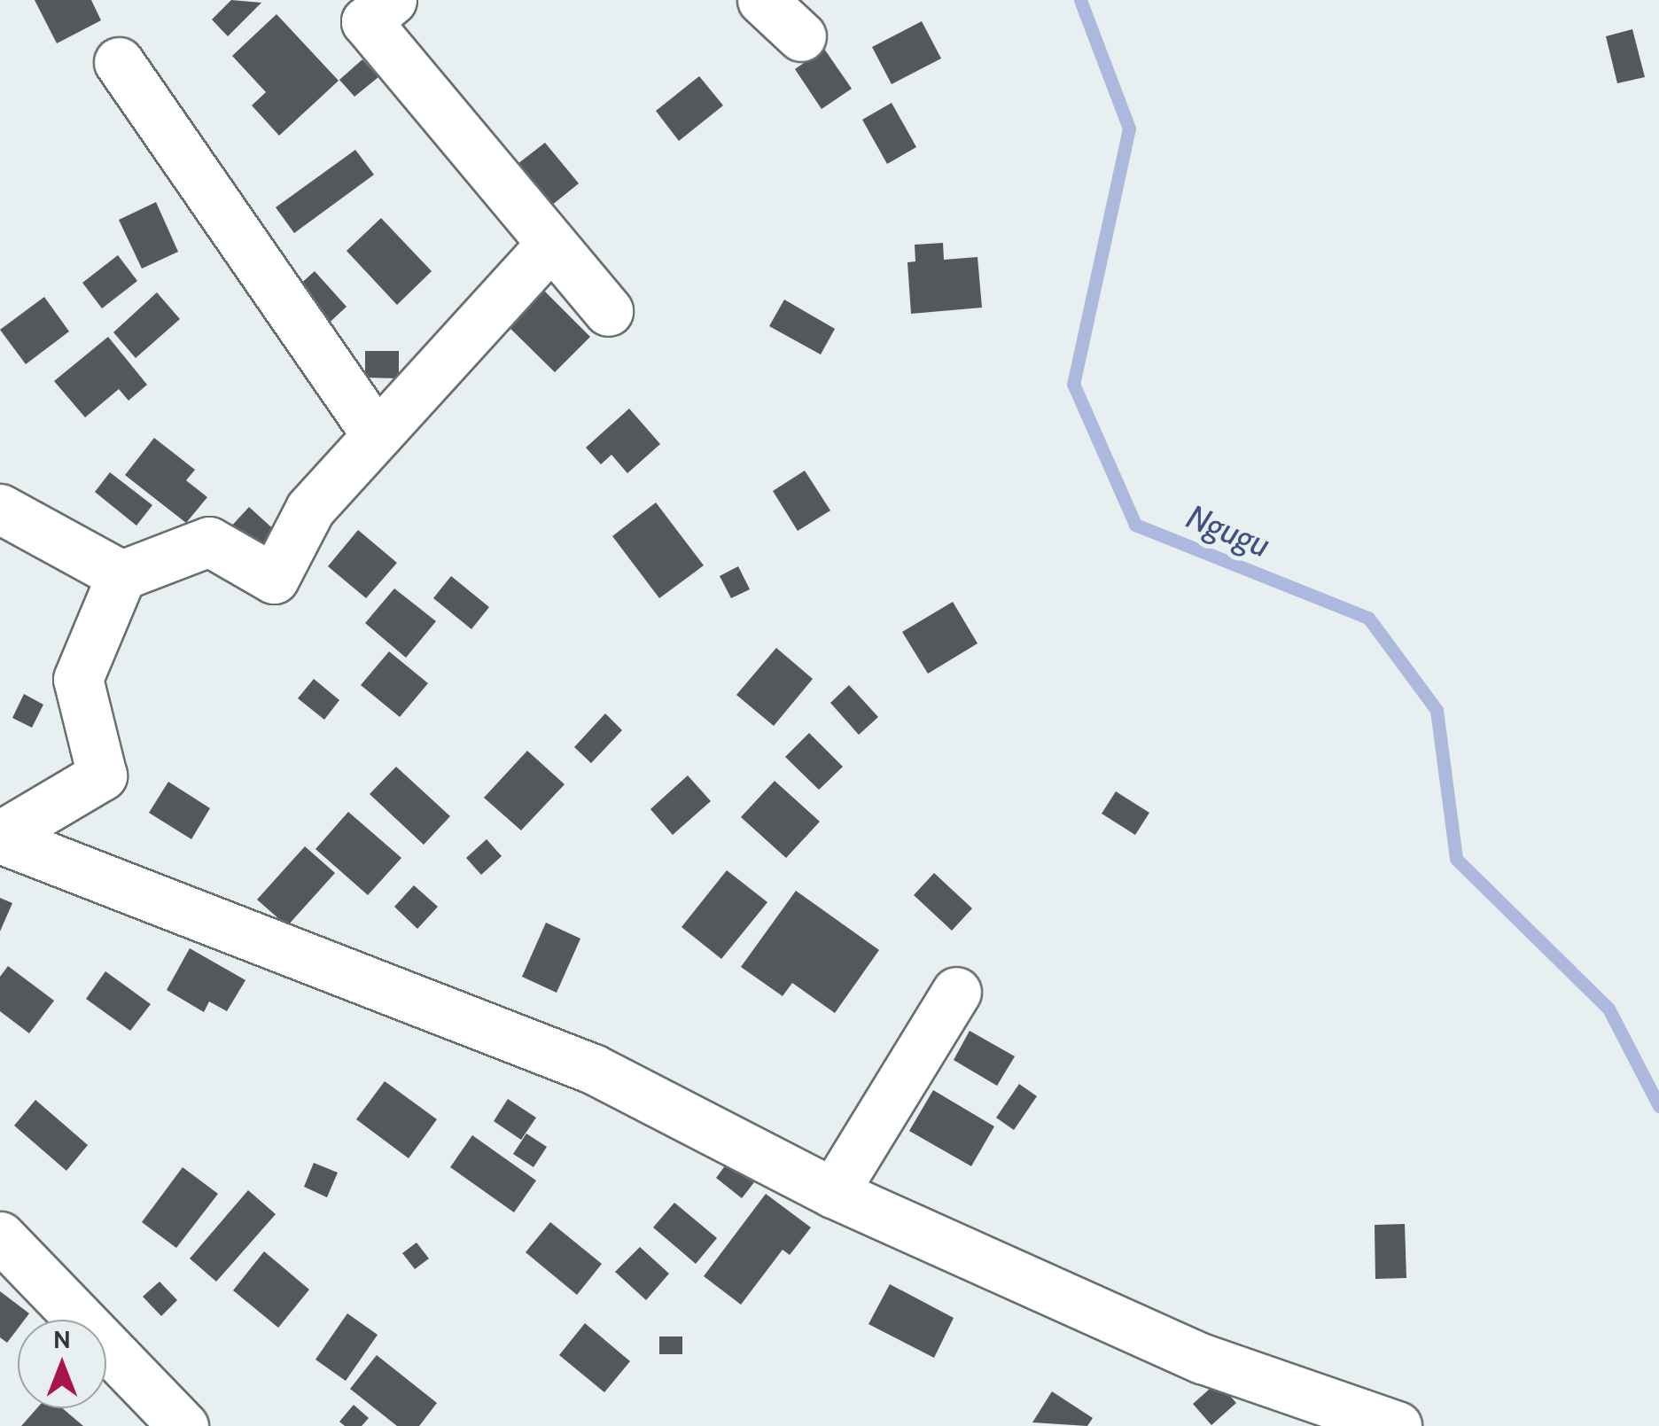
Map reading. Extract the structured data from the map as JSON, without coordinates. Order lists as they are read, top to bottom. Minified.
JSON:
{"water":["Ngugu"],"north":"top"}
